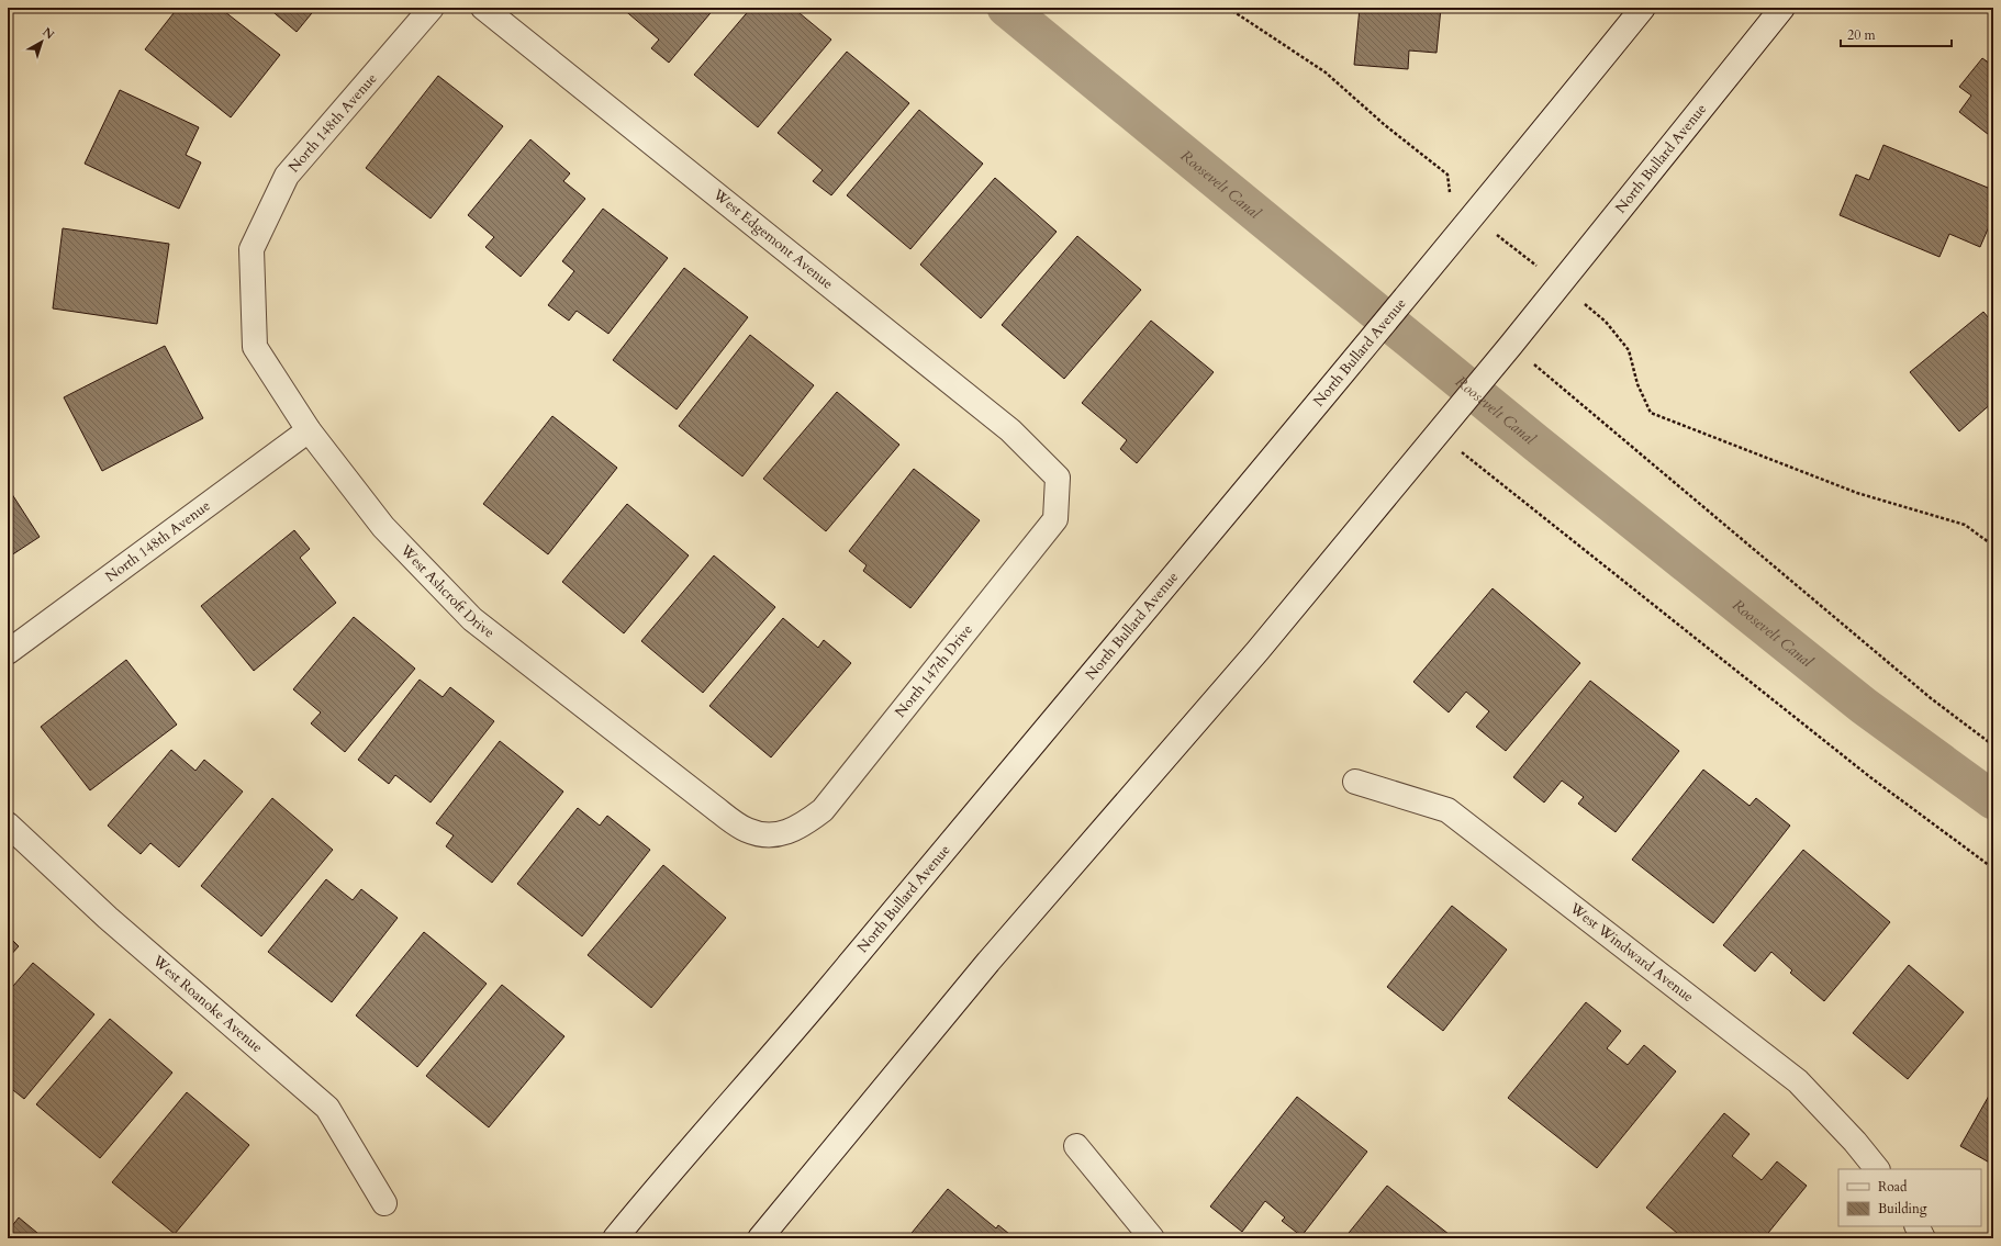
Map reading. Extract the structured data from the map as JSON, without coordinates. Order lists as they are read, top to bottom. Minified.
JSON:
{"streets":{"street":["North 148th Avenue","North Bullard Avenue","West Edgemont Avenue","West Ashcroft Drive","North 147th Drive","West Windward Avenue","West Roanoke Avenue"]},"crossings":[["North 148th Avenue","West Ashcroft Drive"],["West Edgemont Avenue","North 147th Drive"],["West Ashcroft Drive","North 147th Drive"]],"water":["Roosevelt Canal"],"legend":["Road","Building"],"scale_bar":"20 m","north":"top right"}
